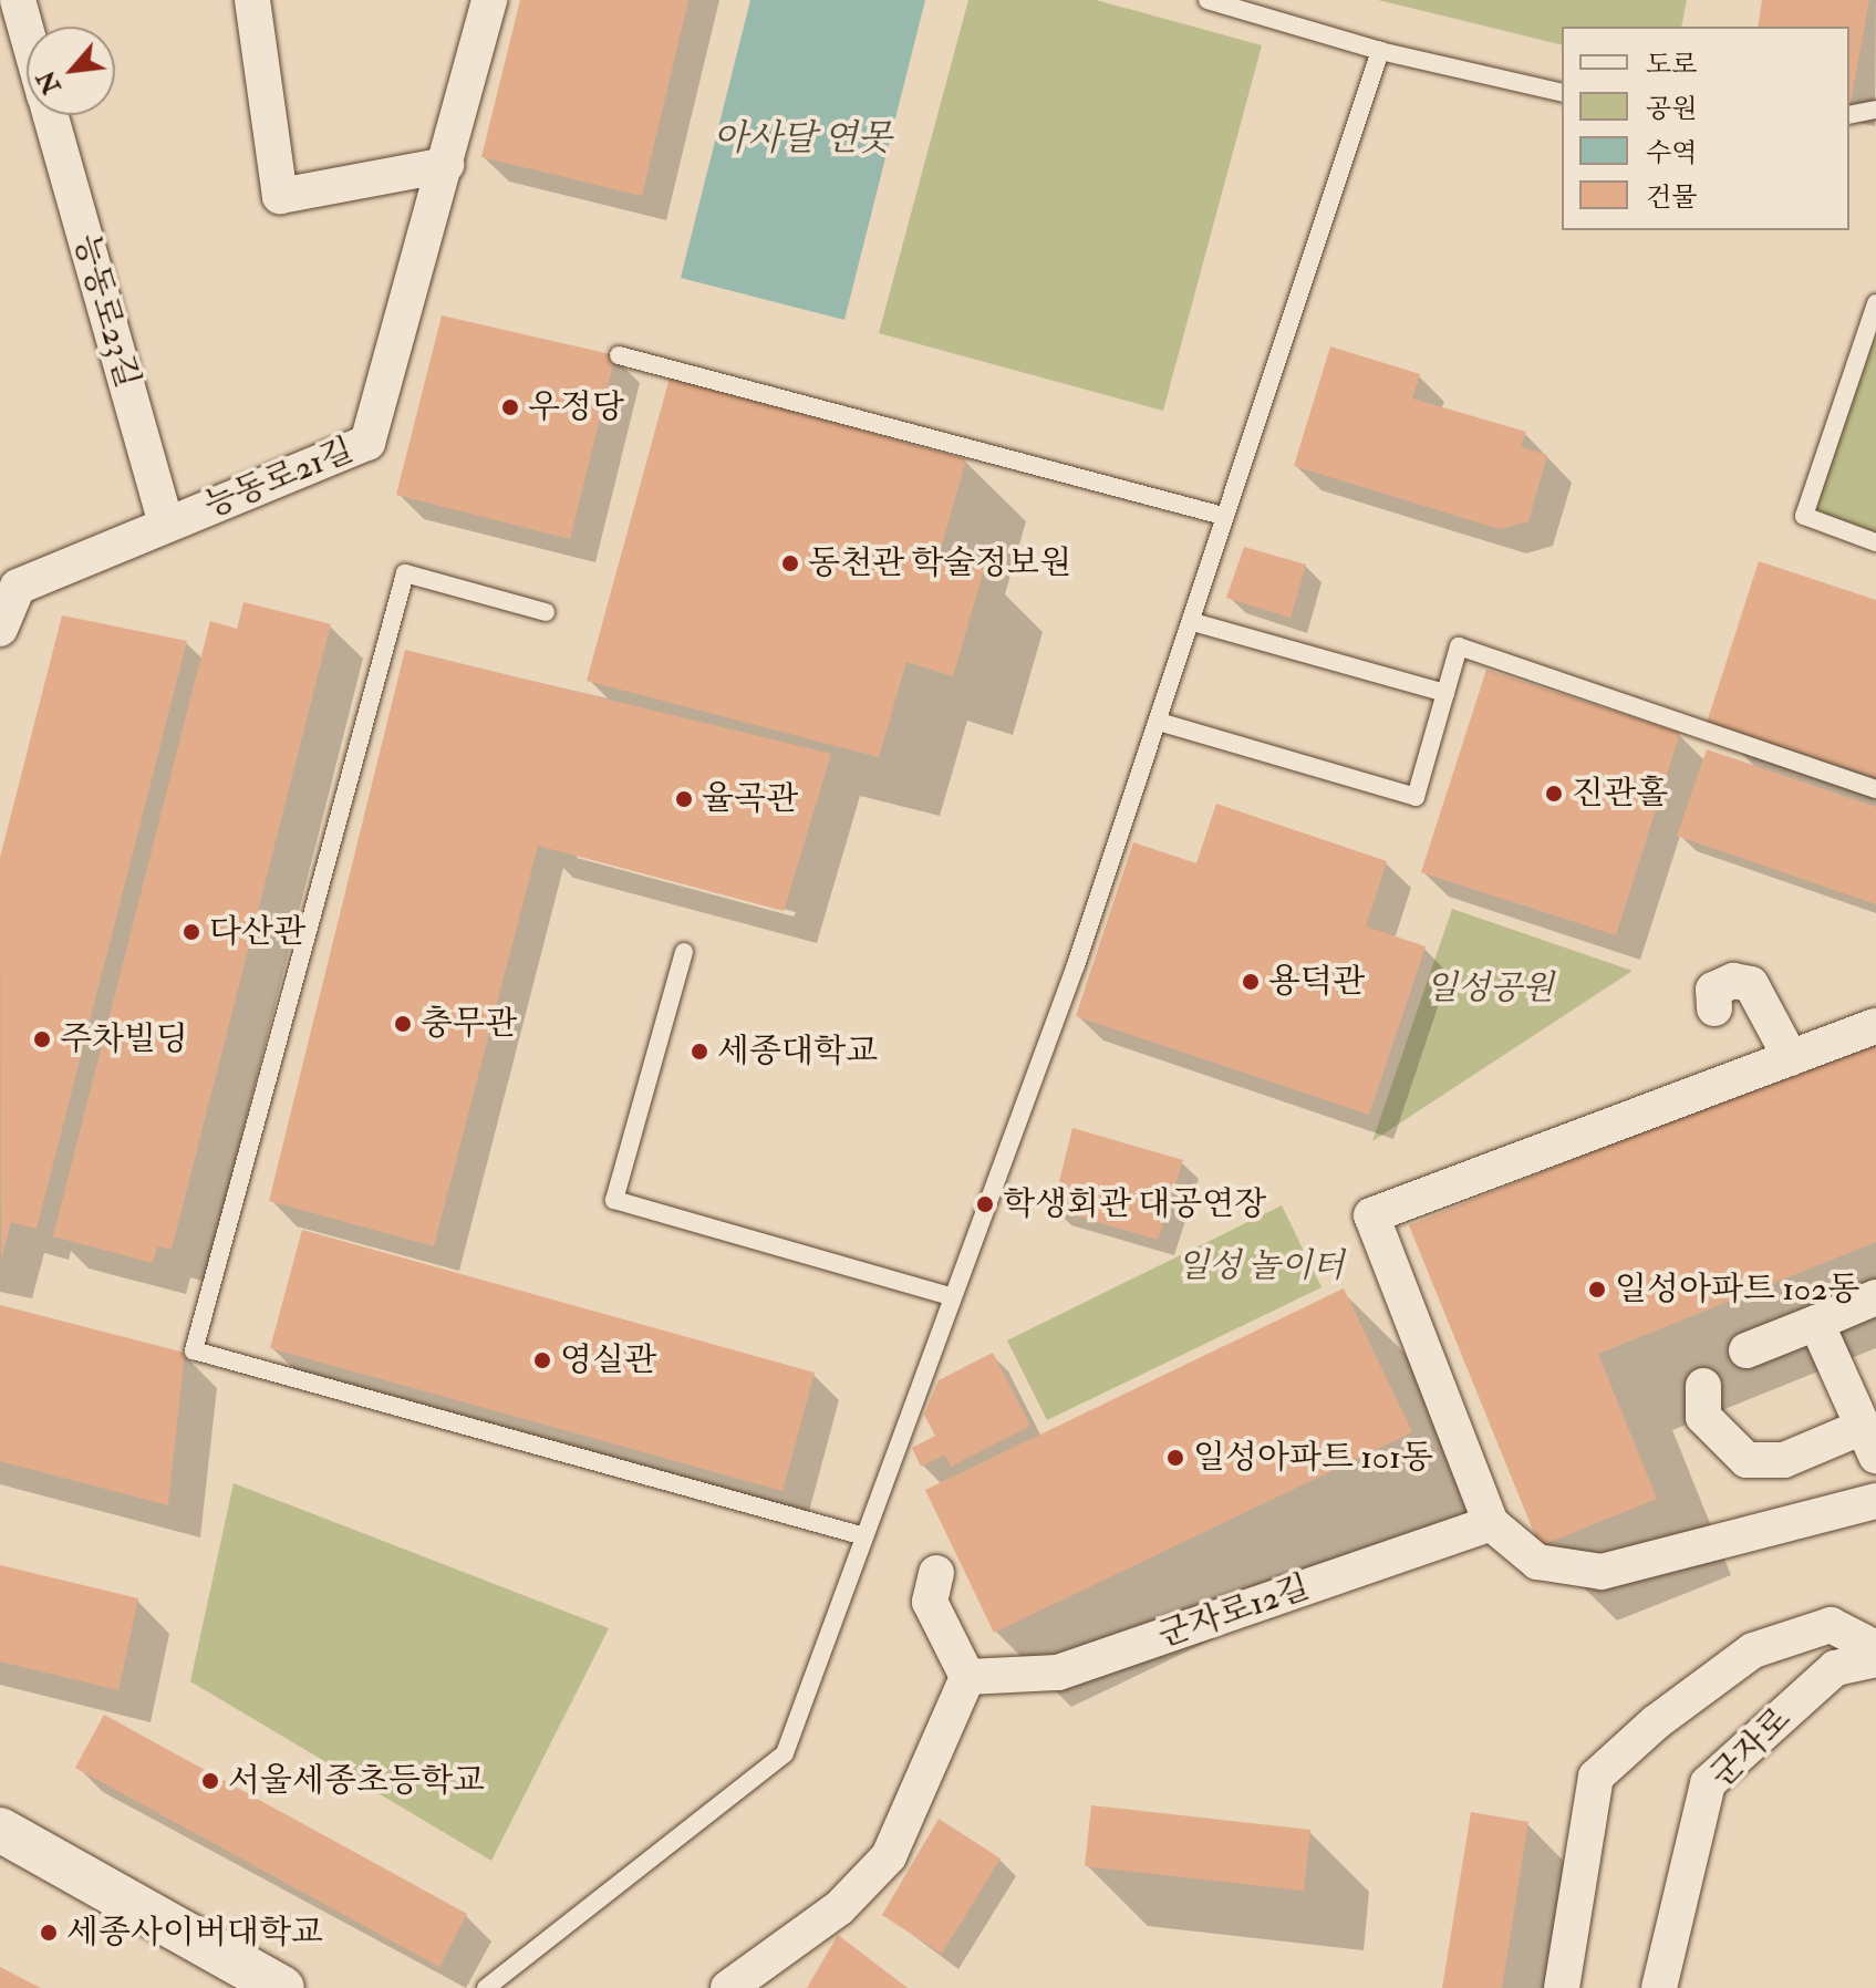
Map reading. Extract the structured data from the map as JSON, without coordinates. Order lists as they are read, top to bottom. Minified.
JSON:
{"streets":{"street":["능동로23길","능동로21길","군자로12길","군자로"]},"crossings":[["능동로23길","능동로21길"]],"water":["아사달 연못"],"parks":["일성공원","일성 놀이터"],"places":["우정당","동천관 학술정보원","진관홀","율곡관","다산관","용덕관","충무관","주차빌딩","세종대학교","학생회관 대공연장","일성아파트 102동","영실관","일성아파트 101동","서울세종초등학교","세종사이버대학교"],"legend":["도로","공원","수역","건물"],"north":"bottom left"}
